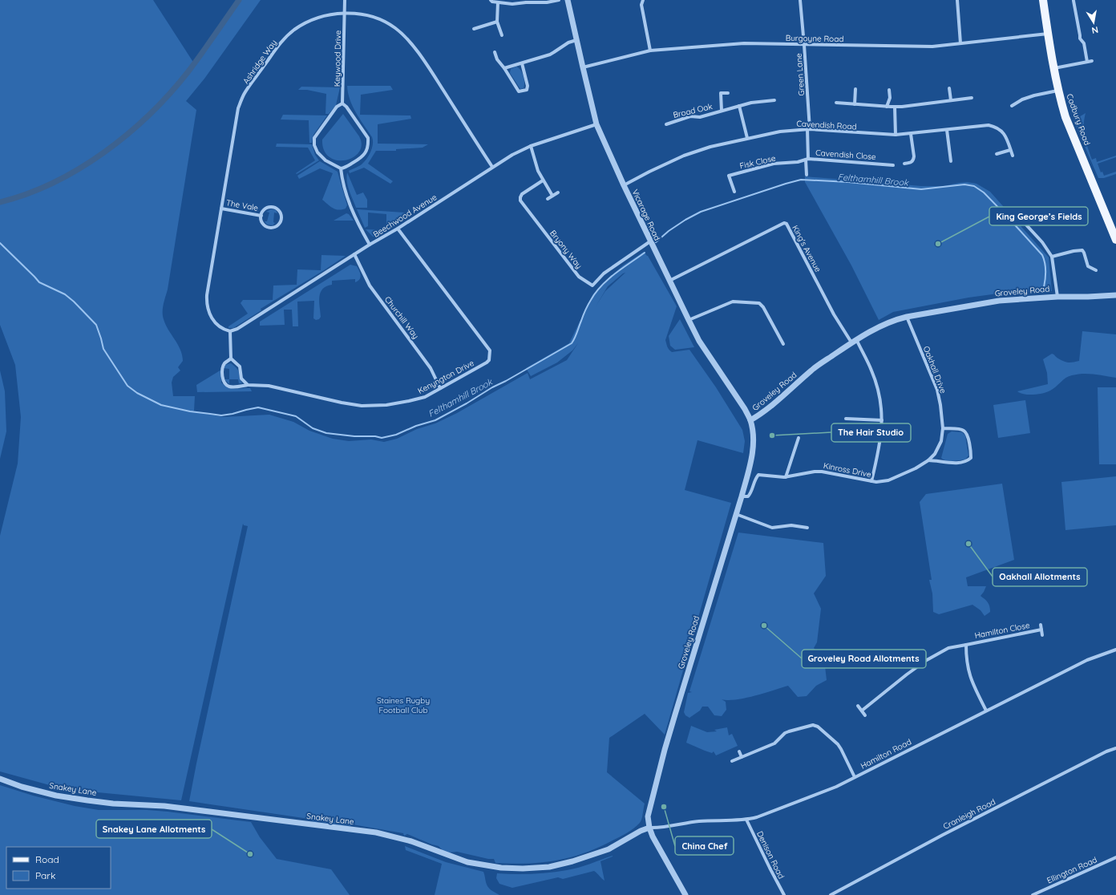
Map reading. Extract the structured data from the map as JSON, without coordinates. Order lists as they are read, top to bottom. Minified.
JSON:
{"streets":{"main road":["Cadbury Road"],"street":["Burgoyne Road","Keywood Drive","Ashridge Way","Green Lane","Broad Oak","Cavendish Road","Cavendish Close","Fisk Close","The Vale","Vicarage Road","Beechwood Avenue","King's Avenue","Bryony Way","Groveley Road","Churchill Way","Oakhall Drive","Kenyngton Drive","Kinross Drive","Hamilton Close","Hamilton Road","Snakey Lane","Cranleigh Road","Denison Road","Ellington Road"]},"crossings":[["Burgoyne Road","Green Lane"],["Burgoyne Road","Cadbury Road"],["Burgoyne Road","Vicarage Road"],["Keywood Drive","Ashridge Way"],["Ashridge Way","The Vale"],["Ashridge Way","Beechwood Avenue"],["Green Lane","Cavendish Road"],["Green Lane","Cavendish Close"],["Cavendish Road","Cavendish Close"],["Cavendish Road","Vicarage Road"],["Cavendish Close","Fisk Close"],["Vicarage Road","Beechwood Avenue"],["Vicarage Road","King's Avenue"],["Vicarage Road","Bryony Way"],["Vicarage Road","Groveley Road"],["Beechwood Avenue","Churchill Way"],["Beechwood Avenue","Kenyngton Drive"],["King's Avenue","Groveley Road"],["Groveley Road","Oakhall Drive"],["Groveley Road","Kinross Drive"],["Groveley Road","Hamilton Road"],["Groveley Road","Snakey Lane"],["Churchill Way","Kenyngton Drive"],["Oakhall Drive","Kinross Drive"],["Hamilton Close","Hamilton Road"],["Hamilton Road","Snakey Lane"],["Hamilton Road","Denison Road"]],"water":["Felthamhill Brook"],"parks":["Staines Rugby Football Club"],"places":["King George’s Fields","The Hair Studio","Oakhall Allotments","Groveley Road Allotments","China Chef","Snakey Lane Allotments"],"legend":["Road","Park"],"north":"bottom"}
